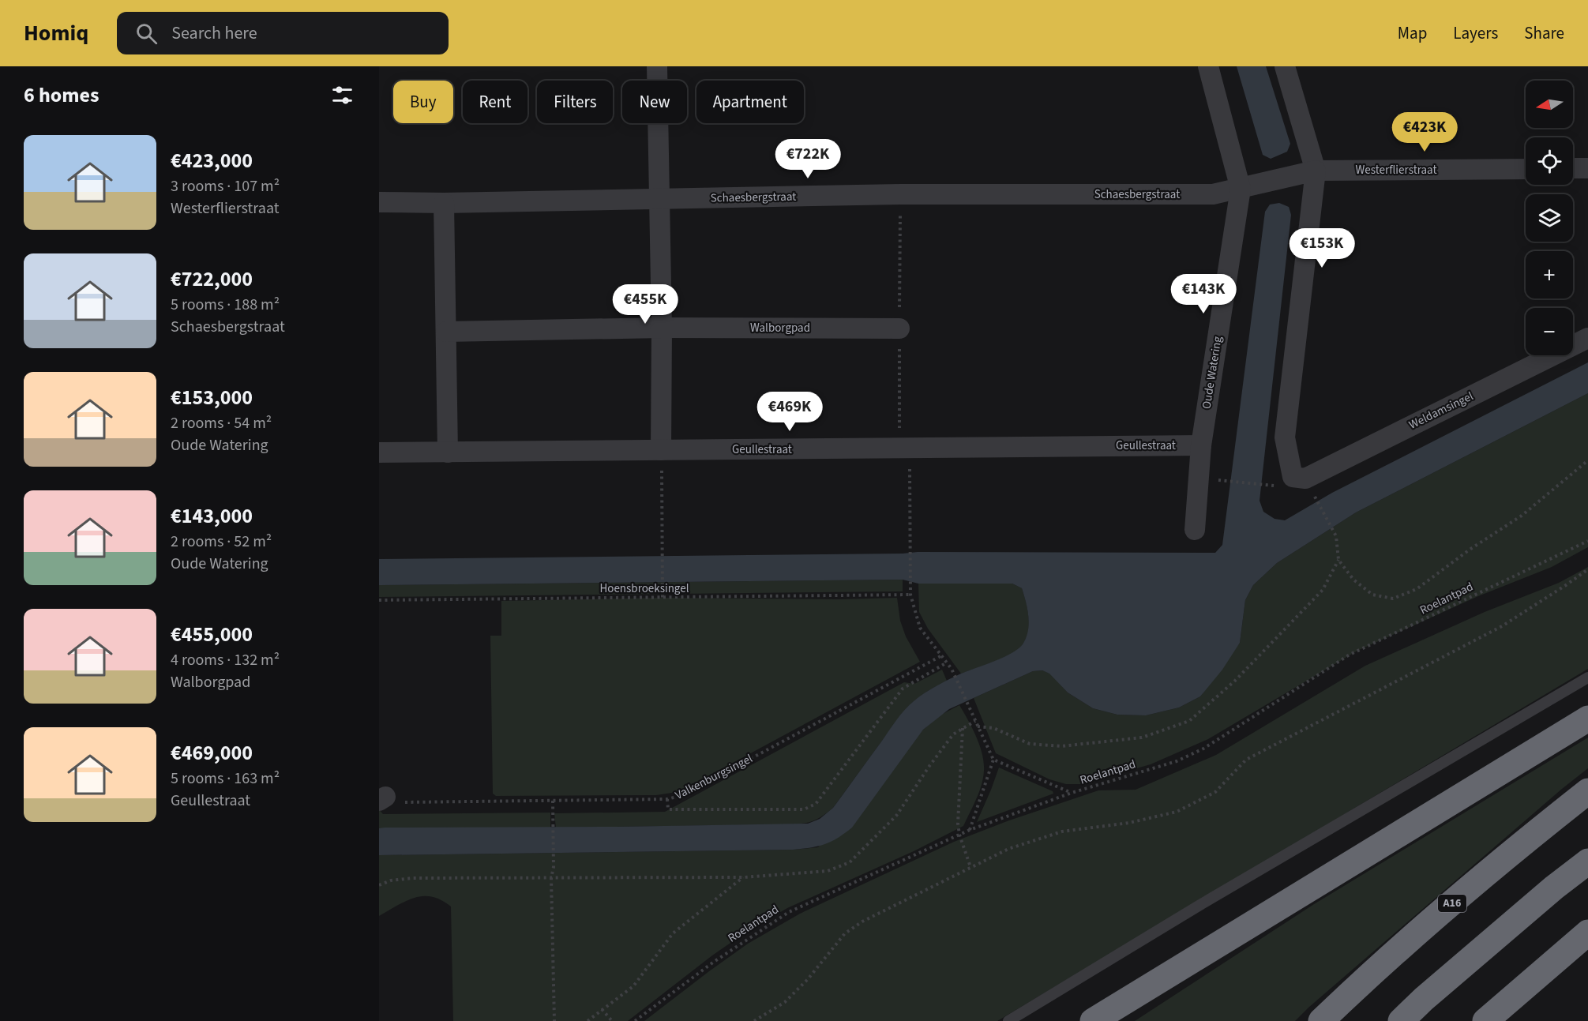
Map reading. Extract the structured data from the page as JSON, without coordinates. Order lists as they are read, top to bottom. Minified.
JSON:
{"streets":{"highway":["A16"],"street":["Westerflierstraat","Schaesbergstraat","Walborgpad","Oude Watering","Weldamsingel","Geullestraat"],"path":["Hoensbroeksingel","Roelantpad","Valkenburgsingel"]},"crossings":[["Westerflierstraat","Weldamsingel"],["Schaesbergstraat","Oude Watering"],["Oude Watering","Geullestraat"]],"north":"left","page":{"header":"Homiq","search":"Search here","nav":["Map","Layers","Share"],"heading":"6 homes","map_buttons":["+","−"],"chip":["Buy","Rent","Filters","New","Apartment"],"price":["€423K","€722K","€153K","€143K","€455K","€469K"],"list":[{"name":"€423,000","note":"3 rooms · 107 m² · Westerflierstraat"},{"name":"€722,000","note":"5 rooms · 188 m² · Schaesbergstraat"},{"name":"€153,000","note":"2 rooms · 54 m² · Oude Watering"},{"name":"€143,000","note":"2 rooms · 52 m² · Oude Watering"},{"name":"€455,000","note":"4 rooms · 132 m² · Walborgpad"},{"name":"€469,000","note":"5 rooms · 163 m² · Geullestraat"}]}}
